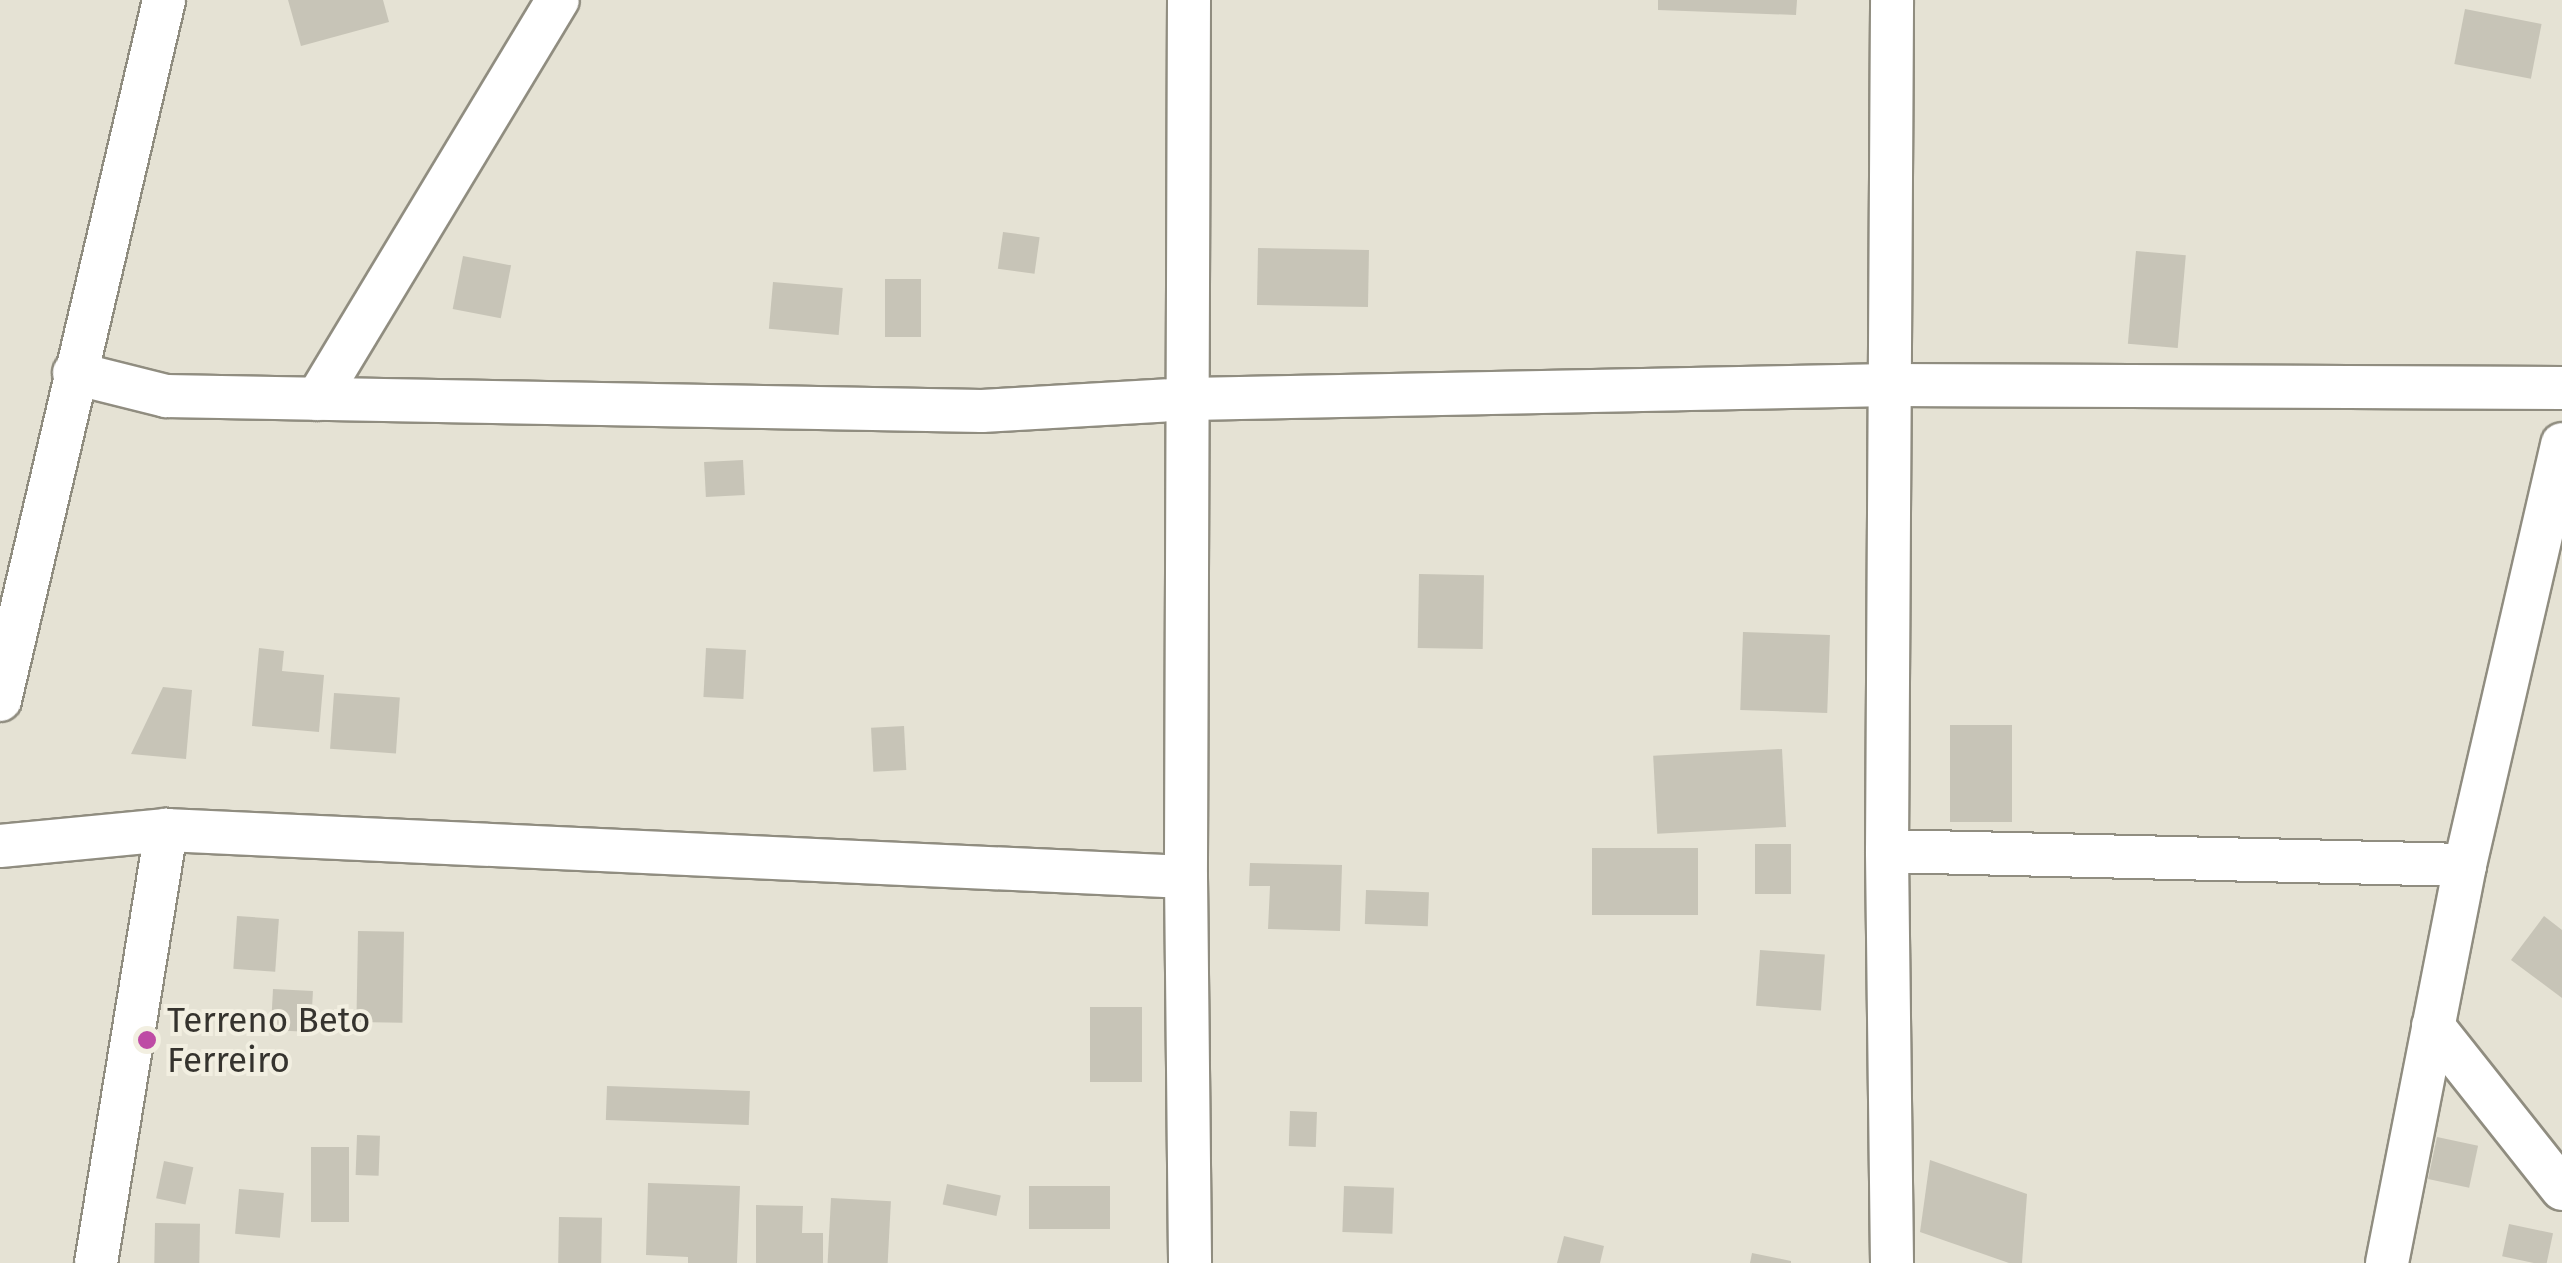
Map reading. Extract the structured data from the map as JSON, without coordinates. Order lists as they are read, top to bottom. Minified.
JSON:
{"places":["Terreno Beto Ferreiro"]}
